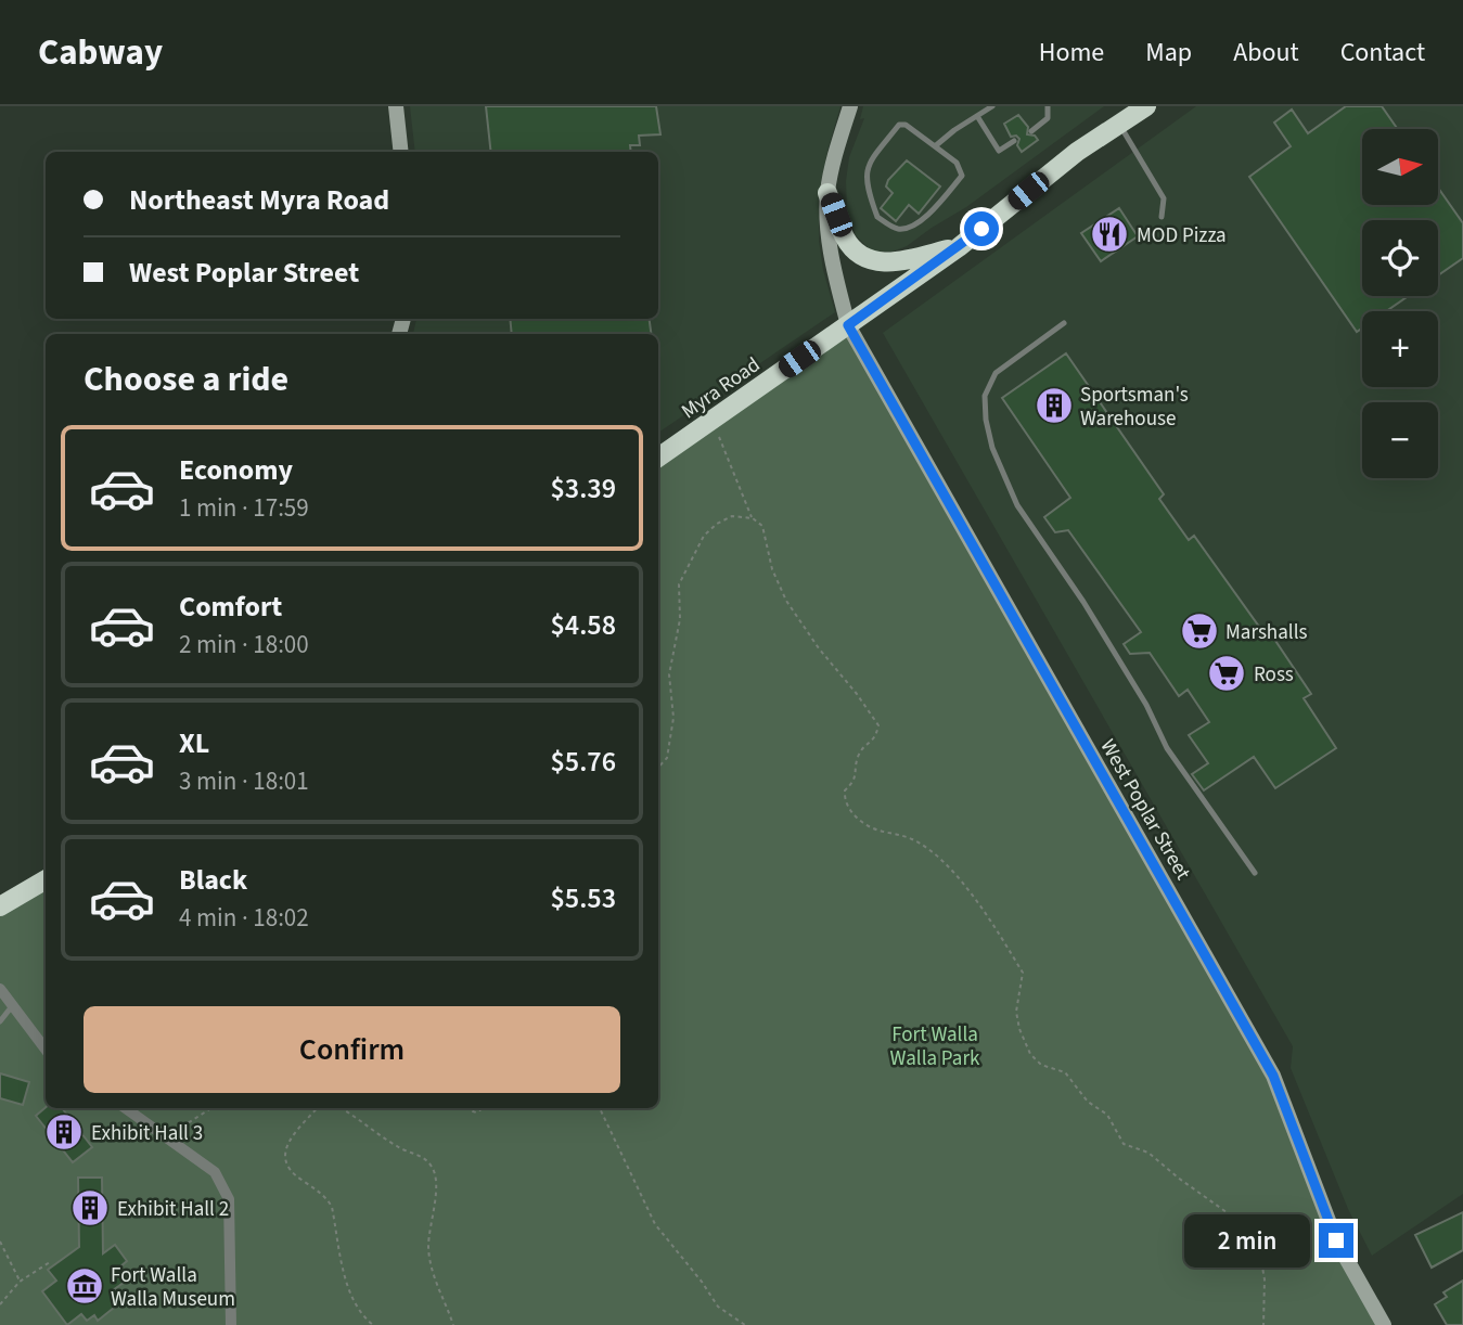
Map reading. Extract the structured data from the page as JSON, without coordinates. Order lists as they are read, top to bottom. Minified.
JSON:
{"streets":{"highway":["Myra Road"],"main road":["West Poplar Street"]},"crossings":[["Myra Road","West Poplar Street"]],"parks":["Fort Walla Walla Park"],"places":{"restaurant":["MOD Pizza"],"building":["Sportsman's Warehouse","Exhibit Hall 3","Exhibit Hall 2"],"supermarket":["Marshalls","Ross"],"museum":["Fort Walla Walla Museum"]},"north":"right","page":{"header":"Cabway","nav":["Home","Map","About","Contact"],"map_buttons":["+","−"],"banner":["Northeast Myra Road","West Poplar Street"],"heading":"Choose a ride","list":[{"name":"Economy","note":"1 min · 17:59","value":"$3.39"},{"name":"Comfort","note":"2 min · 18:00","value":"$4.58"},{"name":"XL","note":"3 min · 18:01","value":"$5.76"},{"name":"Black","note":"4 min · 18:02","value":"$5.53"}],"buttons":"Confirm","bubble":"2 min"}}
